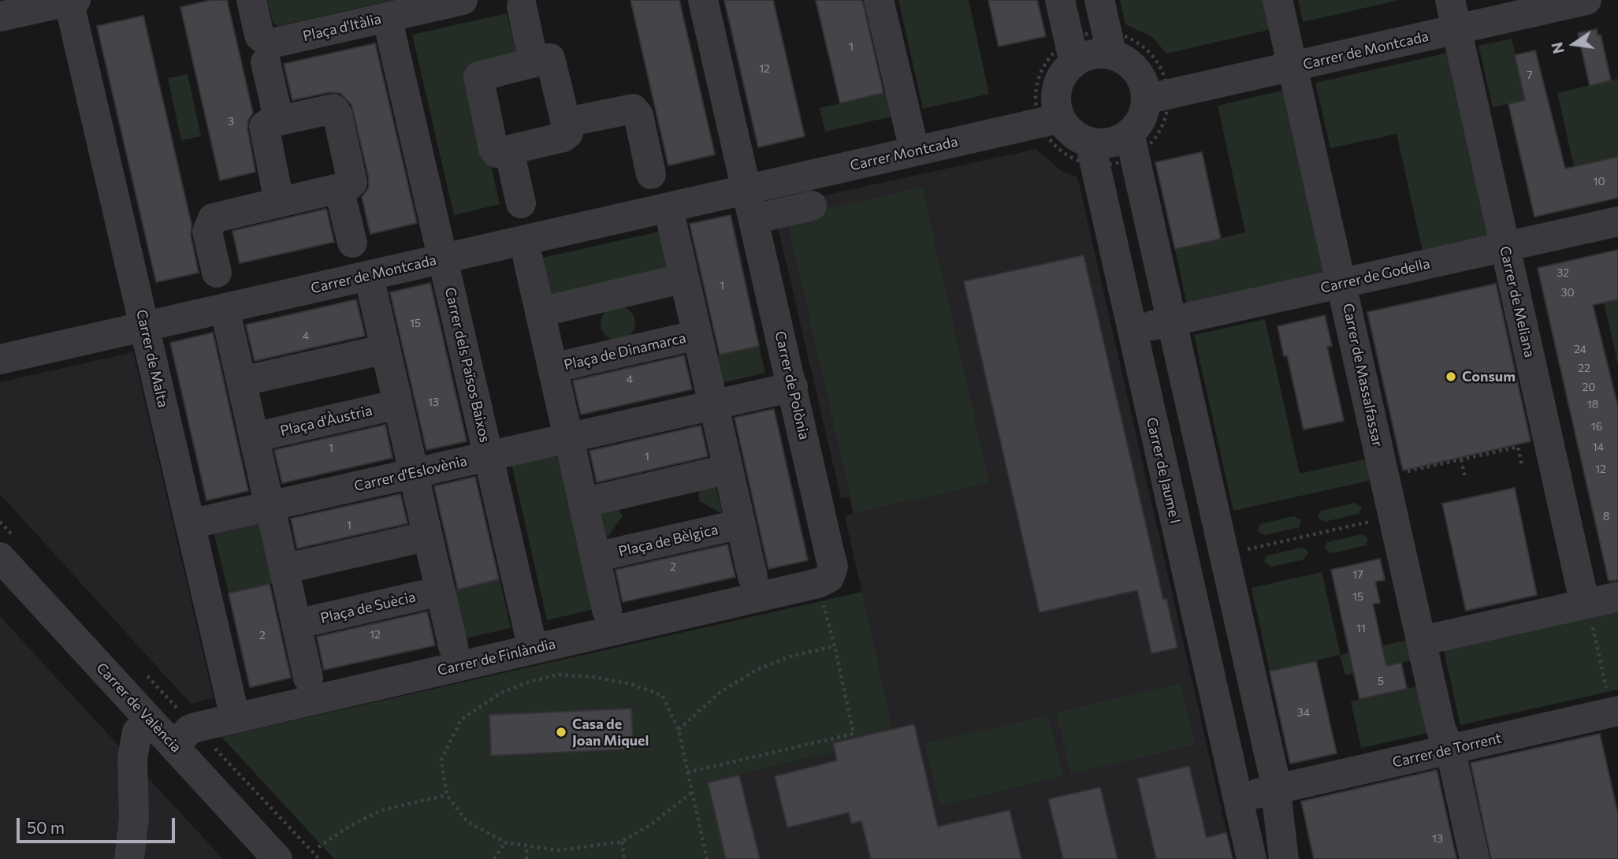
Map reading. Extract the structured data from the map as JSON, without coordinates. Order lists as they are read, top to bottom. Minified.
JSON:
{"streets":{"street":["Plaça d'Itàlia","Carrer de Montcada","Carrer Montcada","Carrer de Godella","Carrer de Meliana","Plaça de Dinamarca","Carrer de Malta","Carrer dels Països Baixos","Carrer de Massalfassar","Carrer de Polònia","Plaça d'Àustria","Carrer de Jaume I","Carrer d'Eslovènia","Plaça de Bèlgica","Plaça de Suècia","Carrer de Finlàndia","Carrer de València","Carrer de Torrent"]},"crossings":[["Plaça d'Itàlia","Carrer dels Països Baixos"],["Carrer de Montcada","Carrer Montcada"],["Carrer de Montcada","Carrer de Meliana"],["Carrer de Montcada","Carrer de Malta"],["Carrer de Montcada","Carrer dels Països Baixos"],["Carrer de Montcada","Carrer de Massalfassar"],["Carrer de Montcada","Carrer de Polònia"],["Carrer Montcada","Carrer de Polònia"],["Carrer de Godella","Carrer de Meliana"],["Carrer de Godella","Carrer de Massalfassar"],["Carrer de Godella","Carrer de Jaume I"],["Carrer de Malta","Carrer d'Eslovènia"],["Carrer de Malta","Carrer de Finlàndia"],["Carrer dels Països Baixos","Carrer d'Eslovènia"],["Carrer dels Països Baixos","Carrer de Finlàndia"],["Carrer de Massalfassar","Carrer de Torrent"],["Carrer de Polònia","Carrer d'Eslovènia"],["Carrer de Polònia","Carrer de Finlàndia"],["Carrer de Finlàndia","Carrer de València"]],"places":["Consum","Casa de Joan Miquel"],"house_numbers":["1","12","7","3","10","32","1","30","15","4","24","22","4","20","13","18","16","14","1","1","12","8","1","2","17","15","11","12","2","5","34","13"],"scale_bar":"50 m","north":"left"}
